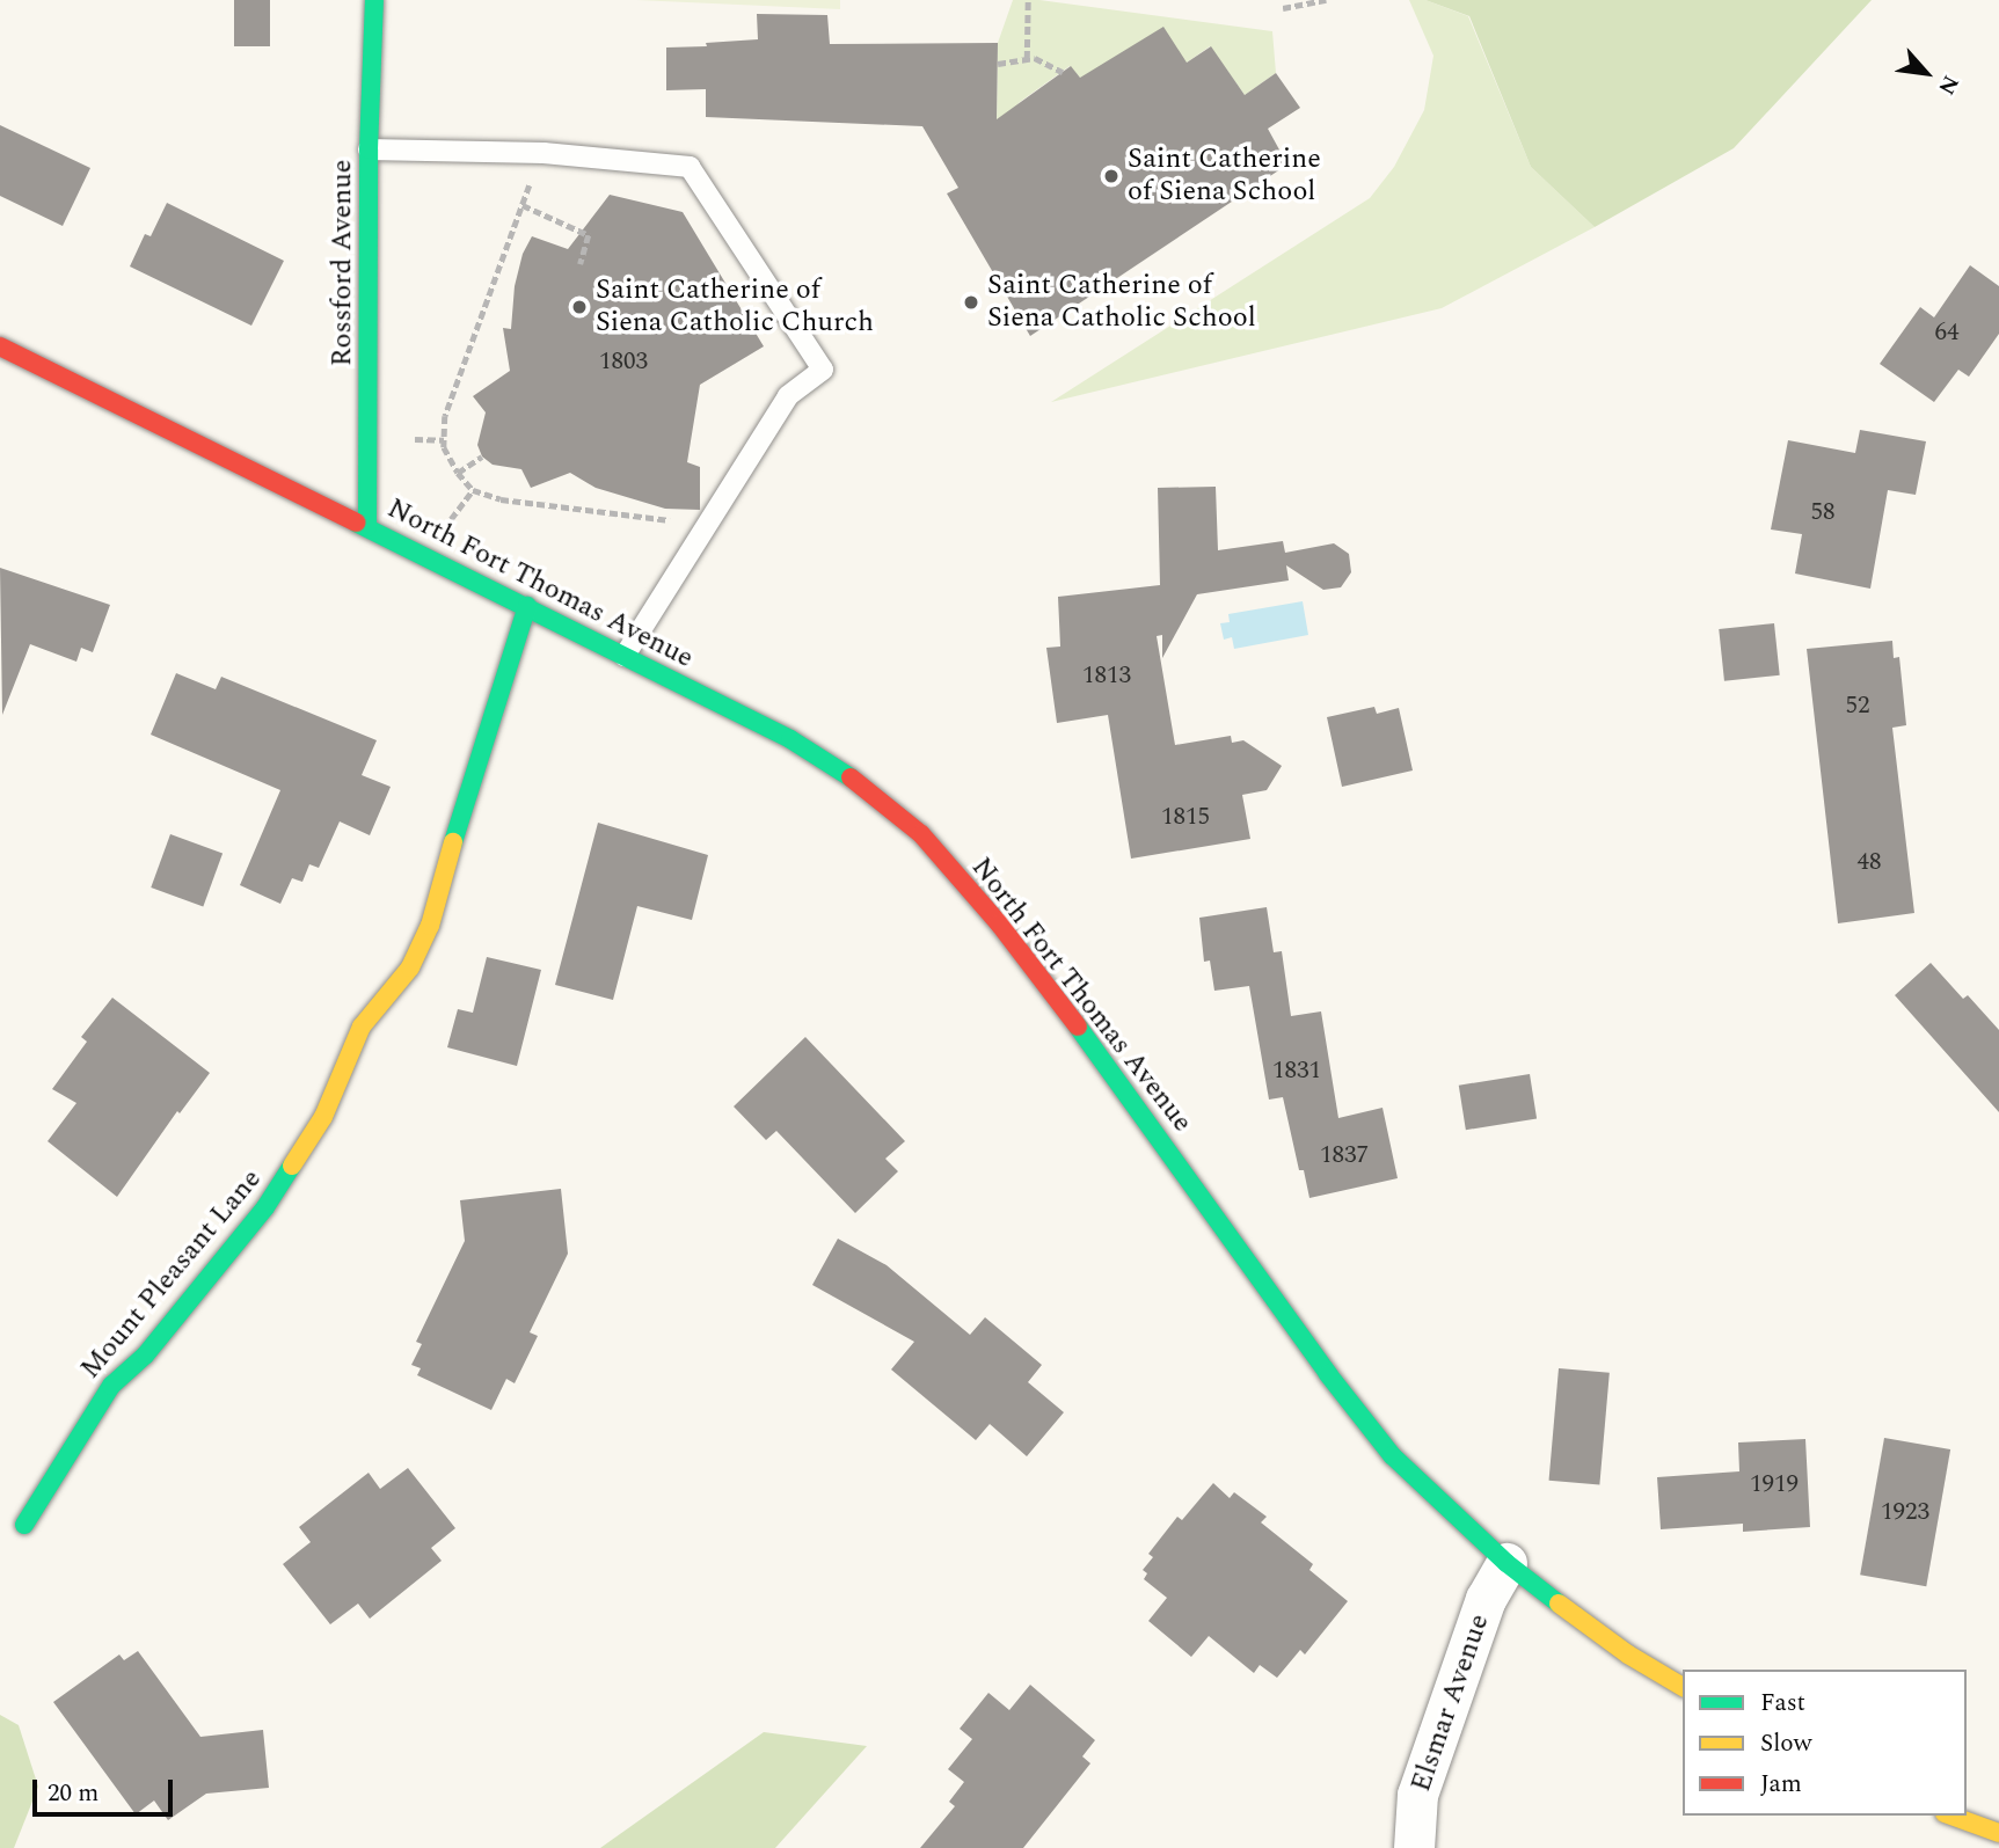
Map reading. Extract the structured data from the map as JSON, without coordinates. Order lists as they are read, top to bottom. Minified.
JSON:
{"streets":{"street":["Rossford Avenue","North Fort Thomas Avenue","Mount Pleasant Lane","Elsmar Avenue"]},"crossings":[["Rossford Avenue","North Fort Thomas Avenue"],["North Fort Thomas Avenue","Mount Pleasant Lane"],["North Fort Thomas Avenue","Elsmar Avenue"]],"places":["Saint Catherine of Siena School","Saint Catherine of Siena Catholic School","Saint Catherine of Siena Catholic Church"],"house_numbers":["64","1803","58","1813","52","1815","48","1831","1837","1919","1923"],"legend":["Fast","Slow","Jam"],"scale_bar":"20 m","north":"bottom right"}
